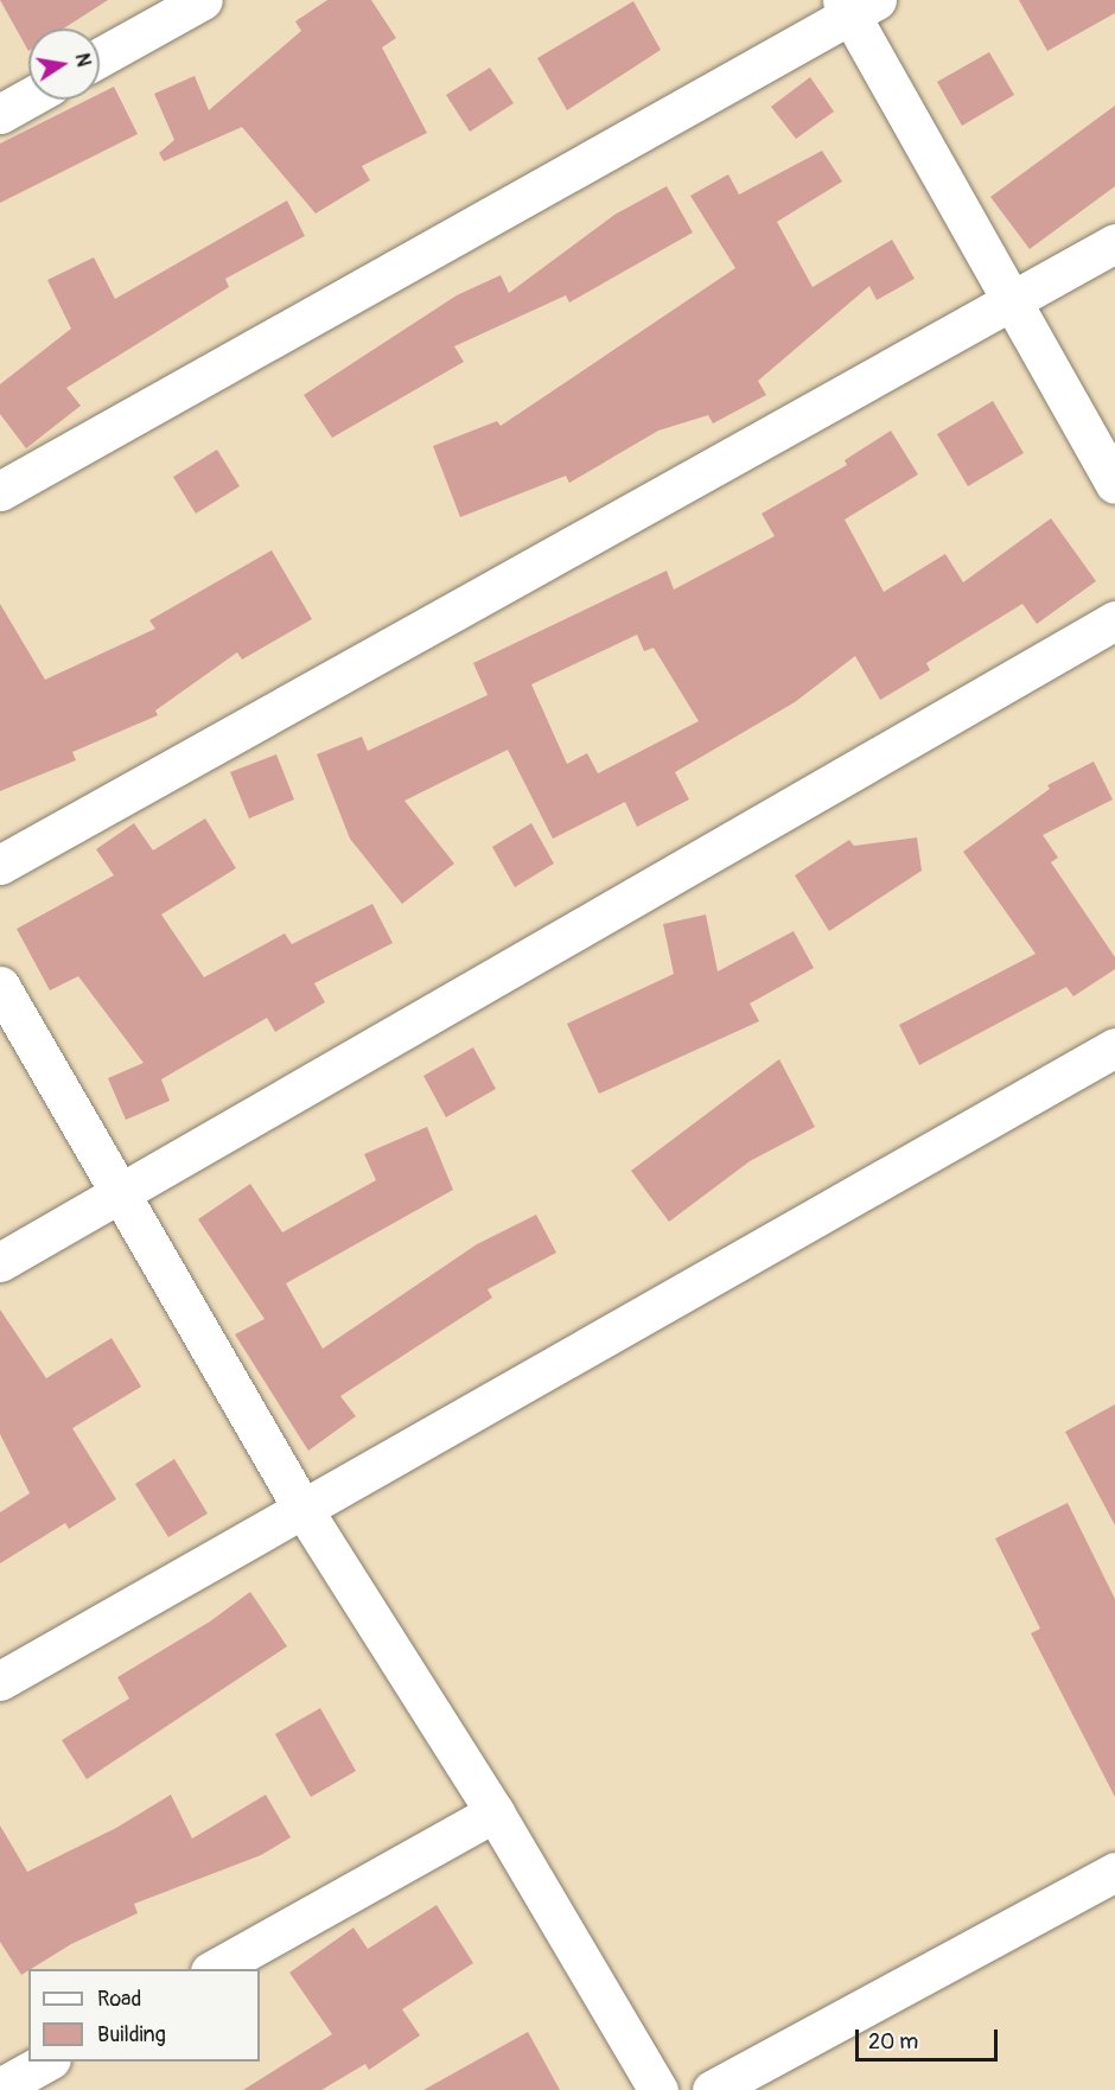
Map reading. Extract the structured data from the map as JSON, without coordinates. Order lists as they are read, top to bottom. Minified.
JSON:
{"legend":["Road","Building"],"scale_bar":"20 m","north":"right"}
